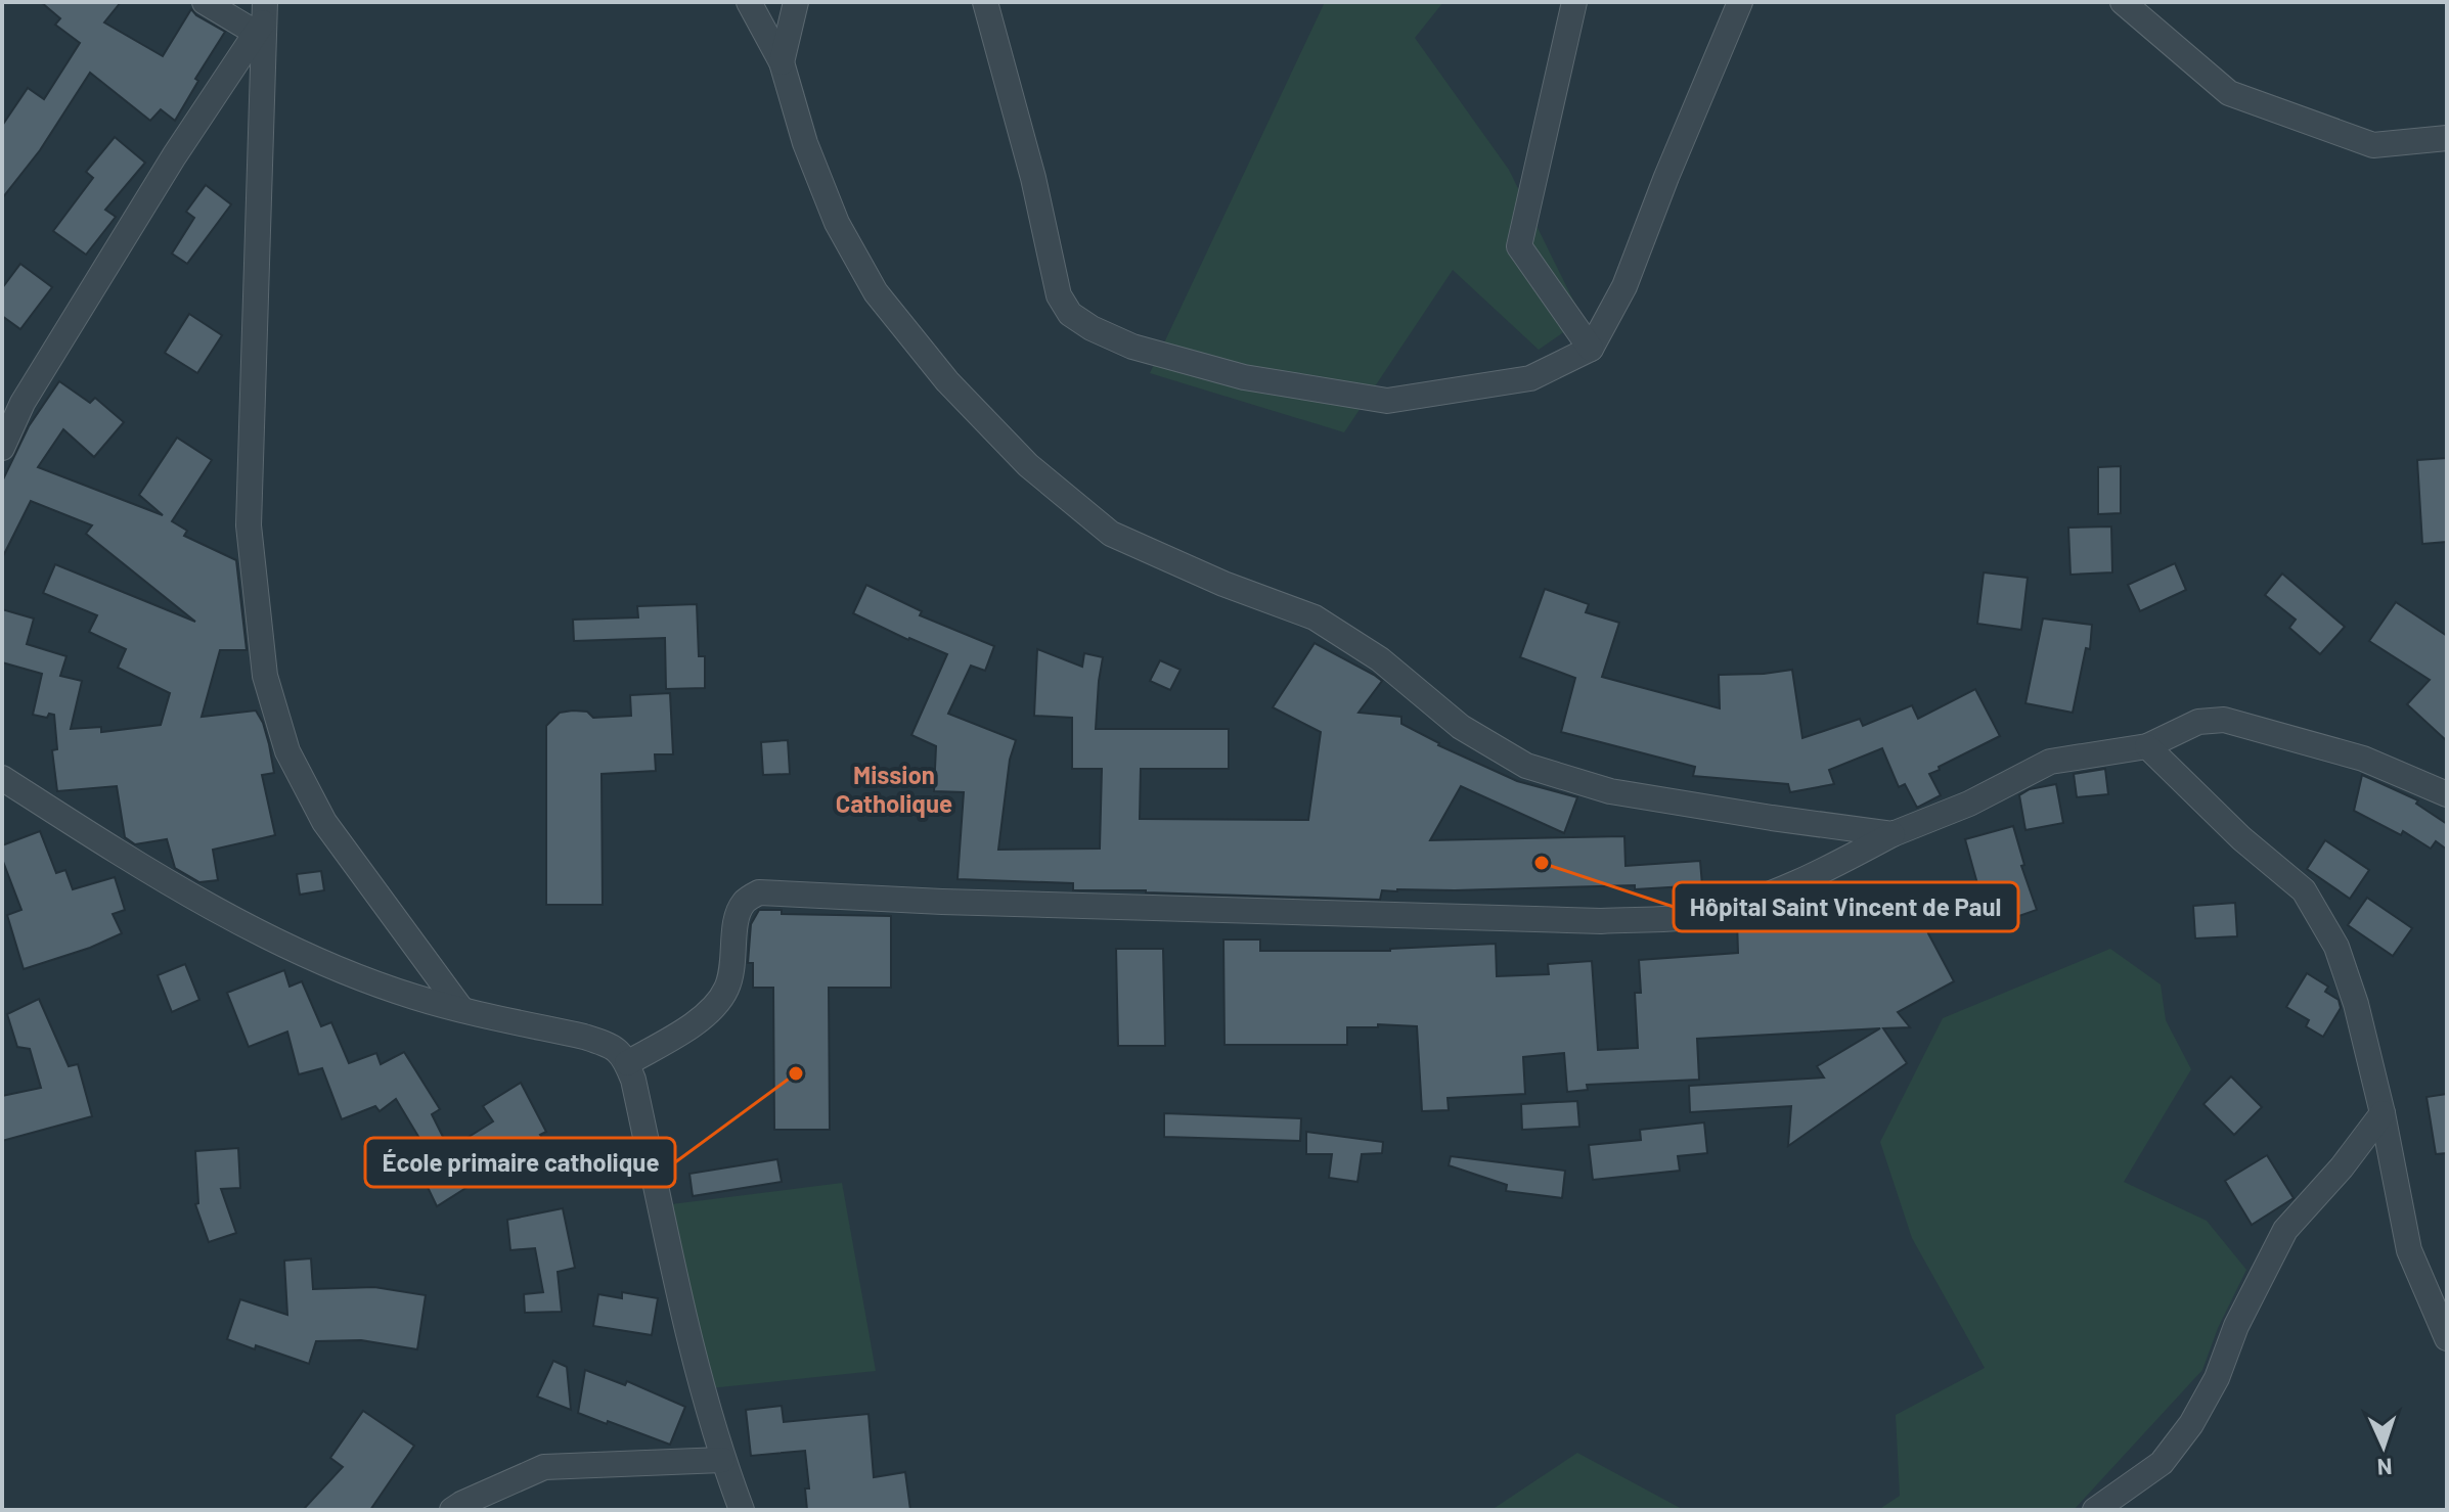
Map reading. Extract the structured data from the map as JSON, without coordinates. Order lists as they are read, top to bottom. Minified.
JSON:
{"districts":["Mission Catholique"],"places":["Hôpital Saint Vincent de Paul","École primaire catholique"],"north":"bottom"}
